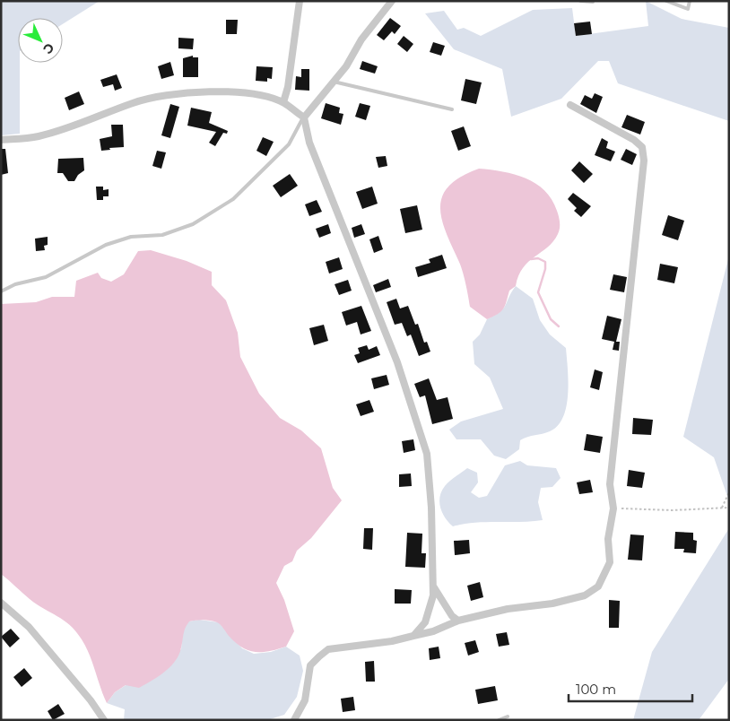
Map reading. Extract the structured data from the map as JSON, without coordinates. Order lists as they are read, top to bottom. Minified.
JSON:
{"scale_bar":"100 m","north":"bottom right"}
